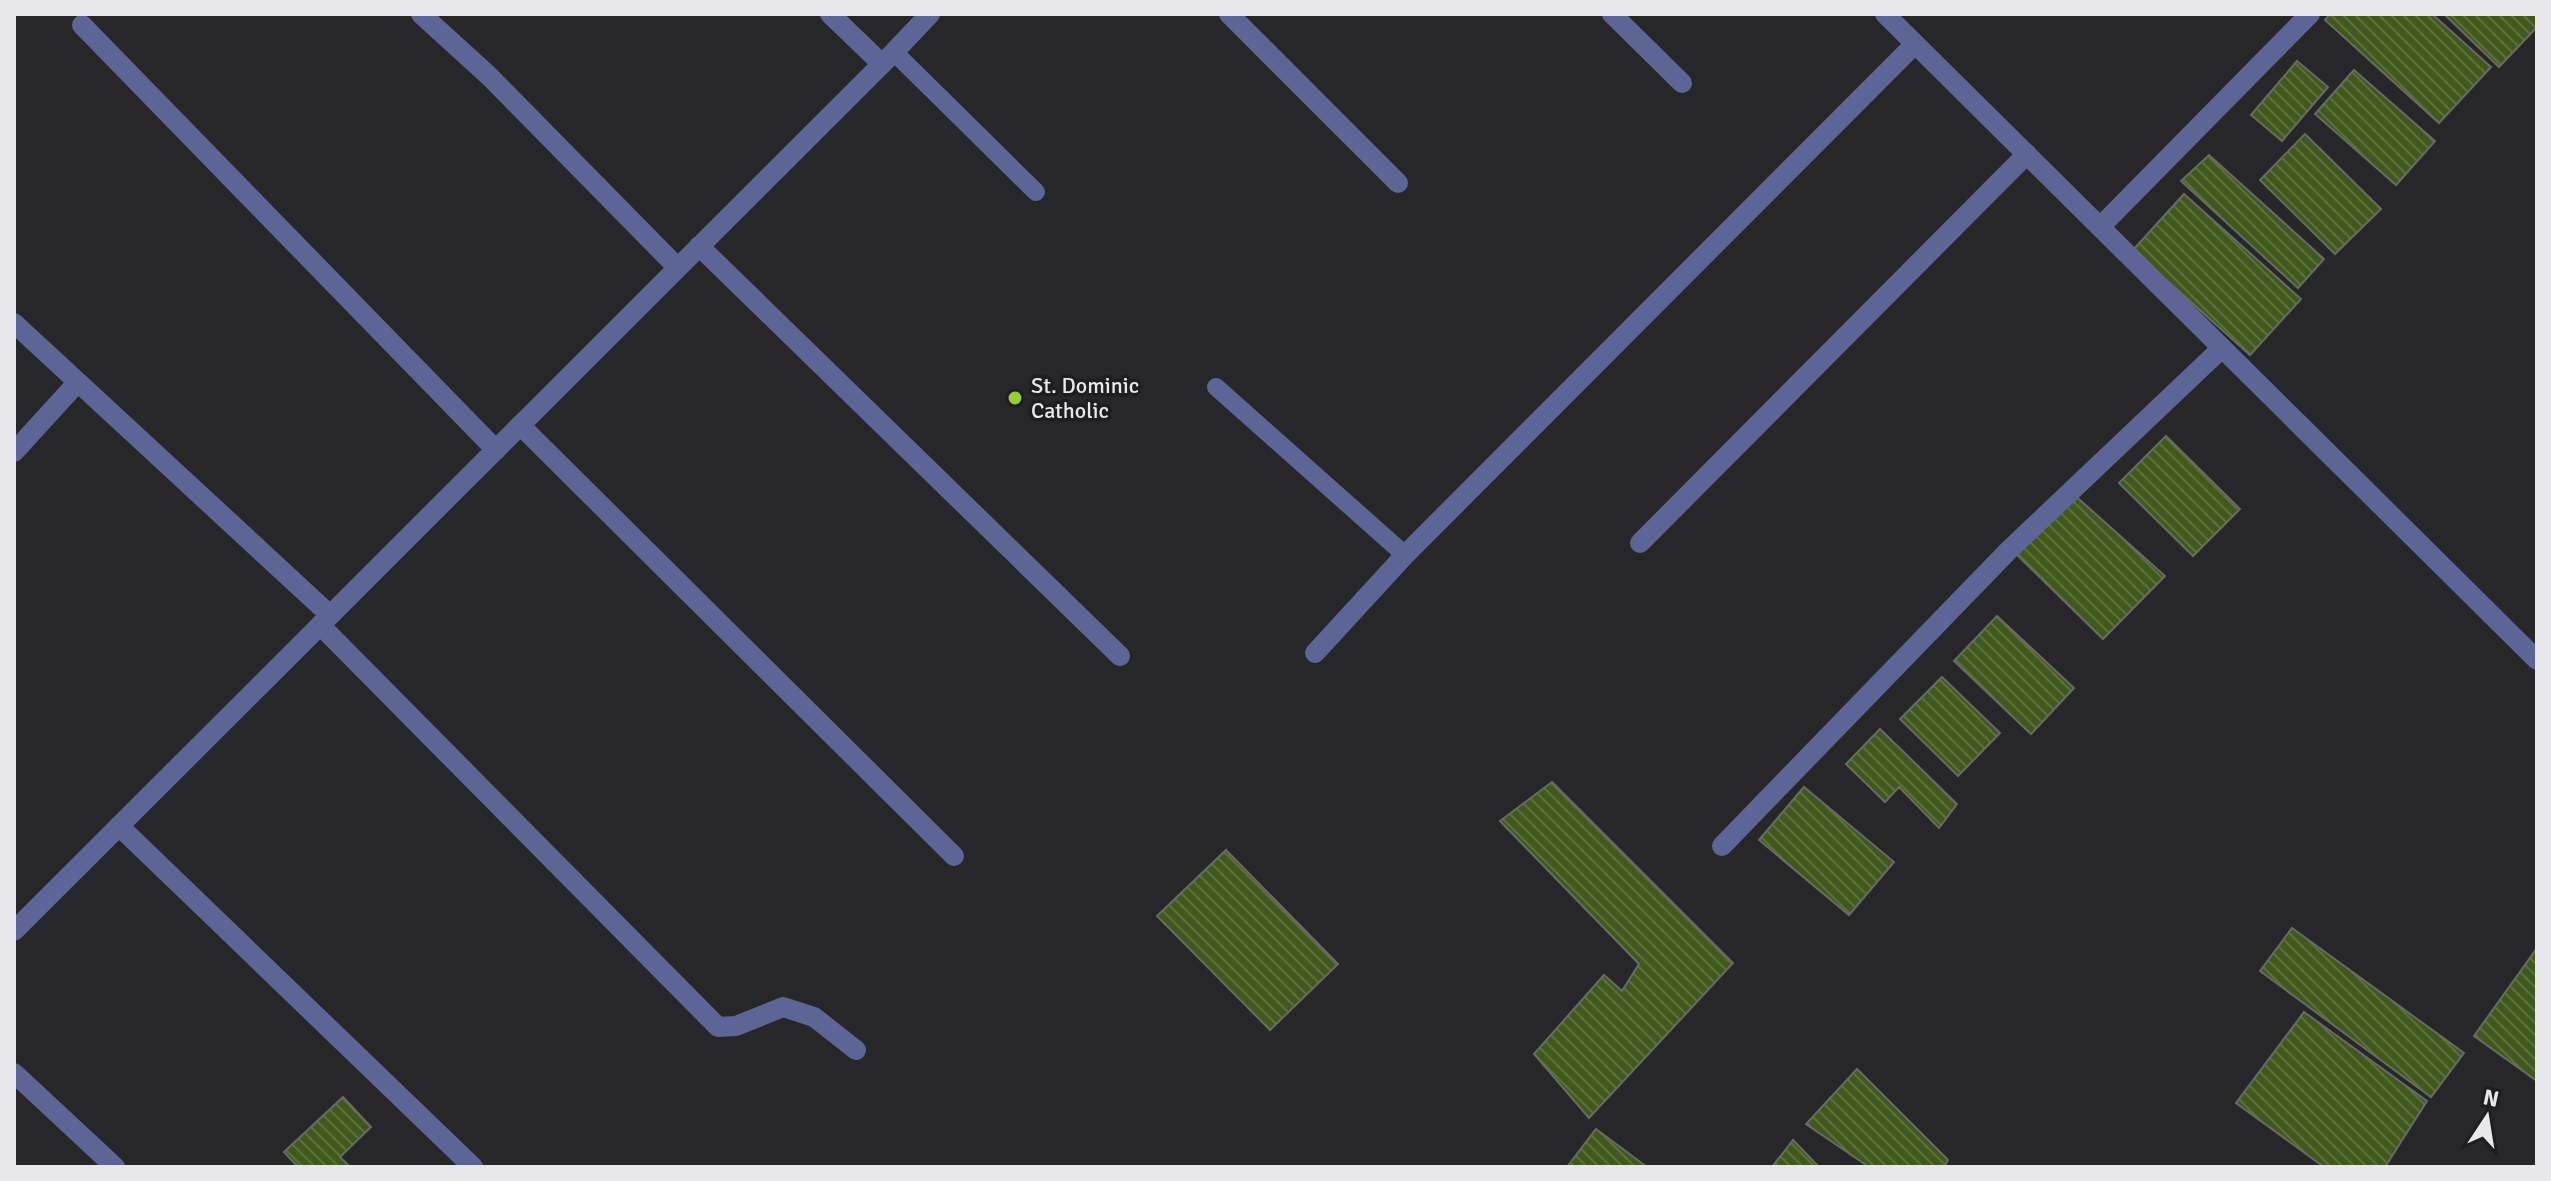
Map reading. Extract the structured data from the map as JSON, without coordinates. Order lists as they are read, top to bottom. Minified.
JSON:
{"places":["St. Dominic Catholic"],"north":"top"}
